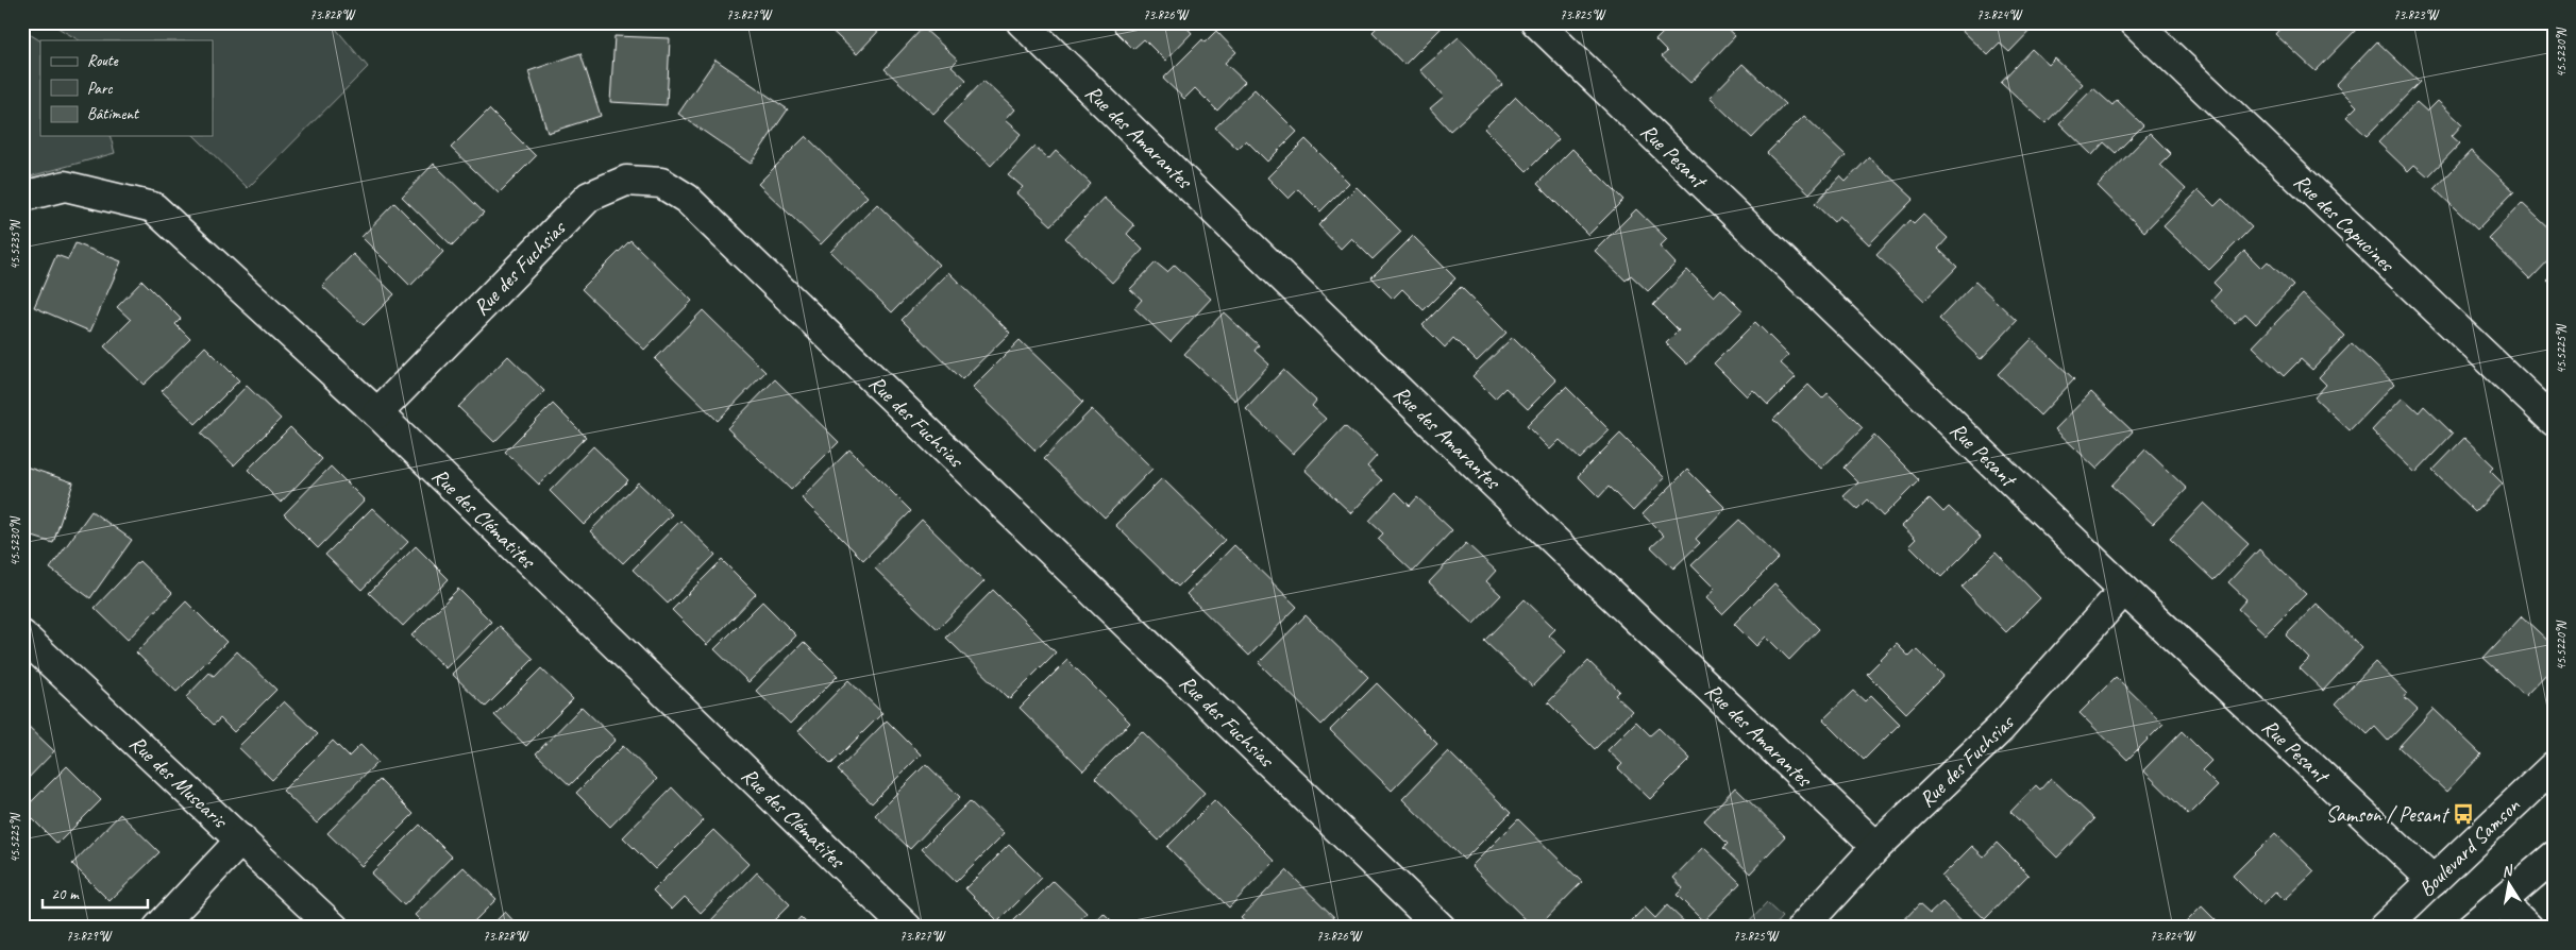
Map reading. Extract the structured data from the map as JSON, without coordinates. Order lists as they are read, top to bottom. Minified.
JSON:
{"streets":{"street":["Rue des Amarantes","Rue Pesant","Rue des Capucines","Rue des Fuchsias","Rue des Clématites","Rue des Muscaris","Boulevard Samson"]},"crossings":[["Rue des Amarantes","Rue des Fuchsias"],["Rue Pesant","Rue des Fuchsias"],["Rue Pesant","Boulevard Samson"],["Rue des Fuchsias","Rue des Clématites"]],"places":{"bus stop":["Samson / Pesant"]},"legend":["Route","Parc","Bâtiment"],"scale_bar":"20 m","north":"top","coordinates":["73.828°W","73.827°W","73.826°W","73.825°W","73.824°W","73.823°W","45.5230°N","45.5235°N","45.5225°N","45.5220°N","73.829°W"]}
